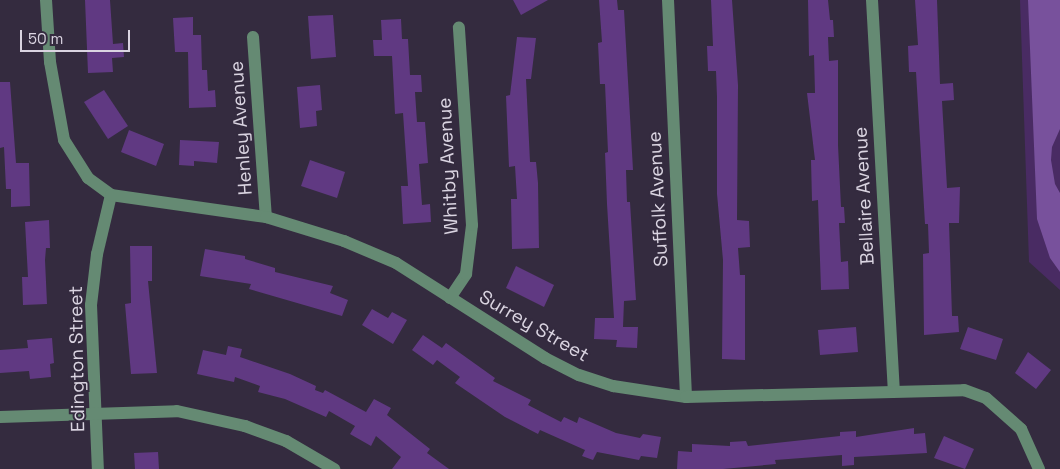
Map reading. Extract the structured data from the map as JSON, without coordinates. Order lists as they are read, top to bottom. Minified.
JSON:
{"streets":{"street":["Henley Avenue","Whitby Avenue","Bellaire Avenue","Suffolk Avenue","Surrey Street","Edington Street"]},"crossings":[["Henley Avenue","Surrey Street"],["Whitby Avenue","Surrey Street"],["Bellaire Avenue","Surrey Street"],["Suffolk Avenue","Surrey Street"],["Surrey Street","Edington Street"]],"scale_bar":"50 m"}
